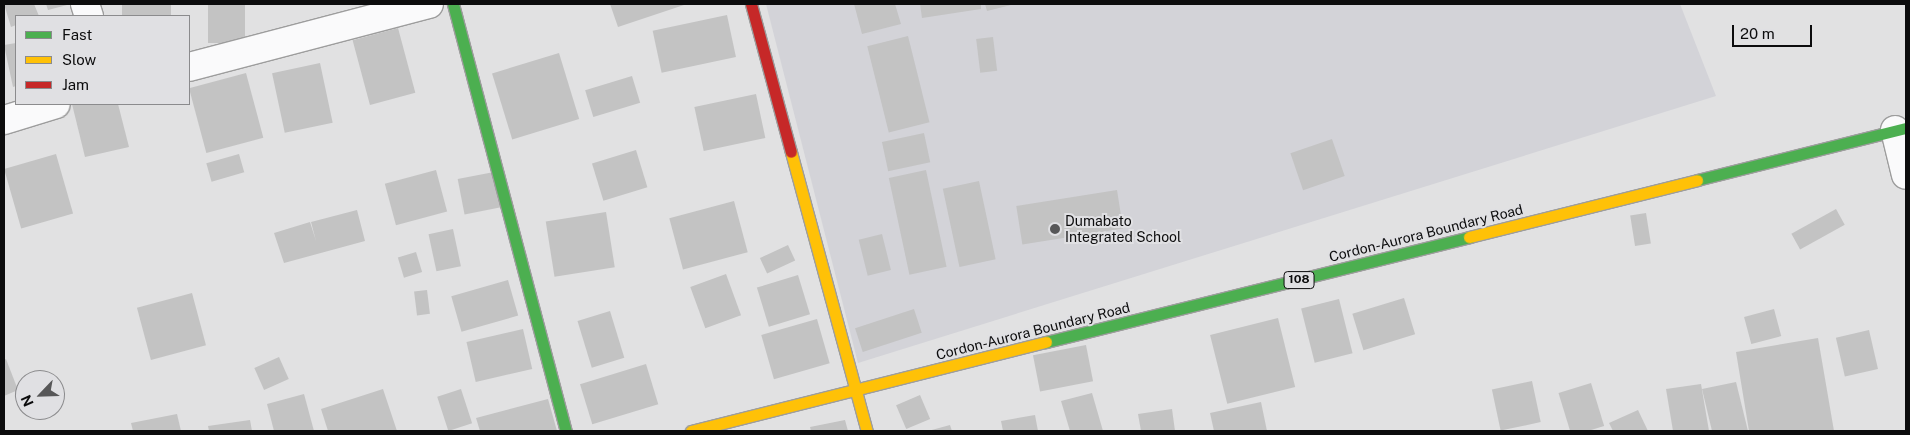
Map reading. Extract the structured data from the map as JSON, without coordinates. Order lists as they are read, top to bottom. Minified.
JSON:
{"streets":{"main road":["Cordon-Aurora Boundary Road","108"]},"places":["Dumabato Integrated School"],"legend":["Fast","Slow","Jam"],"scale_bar":"20 m","north":"bottom left"}
